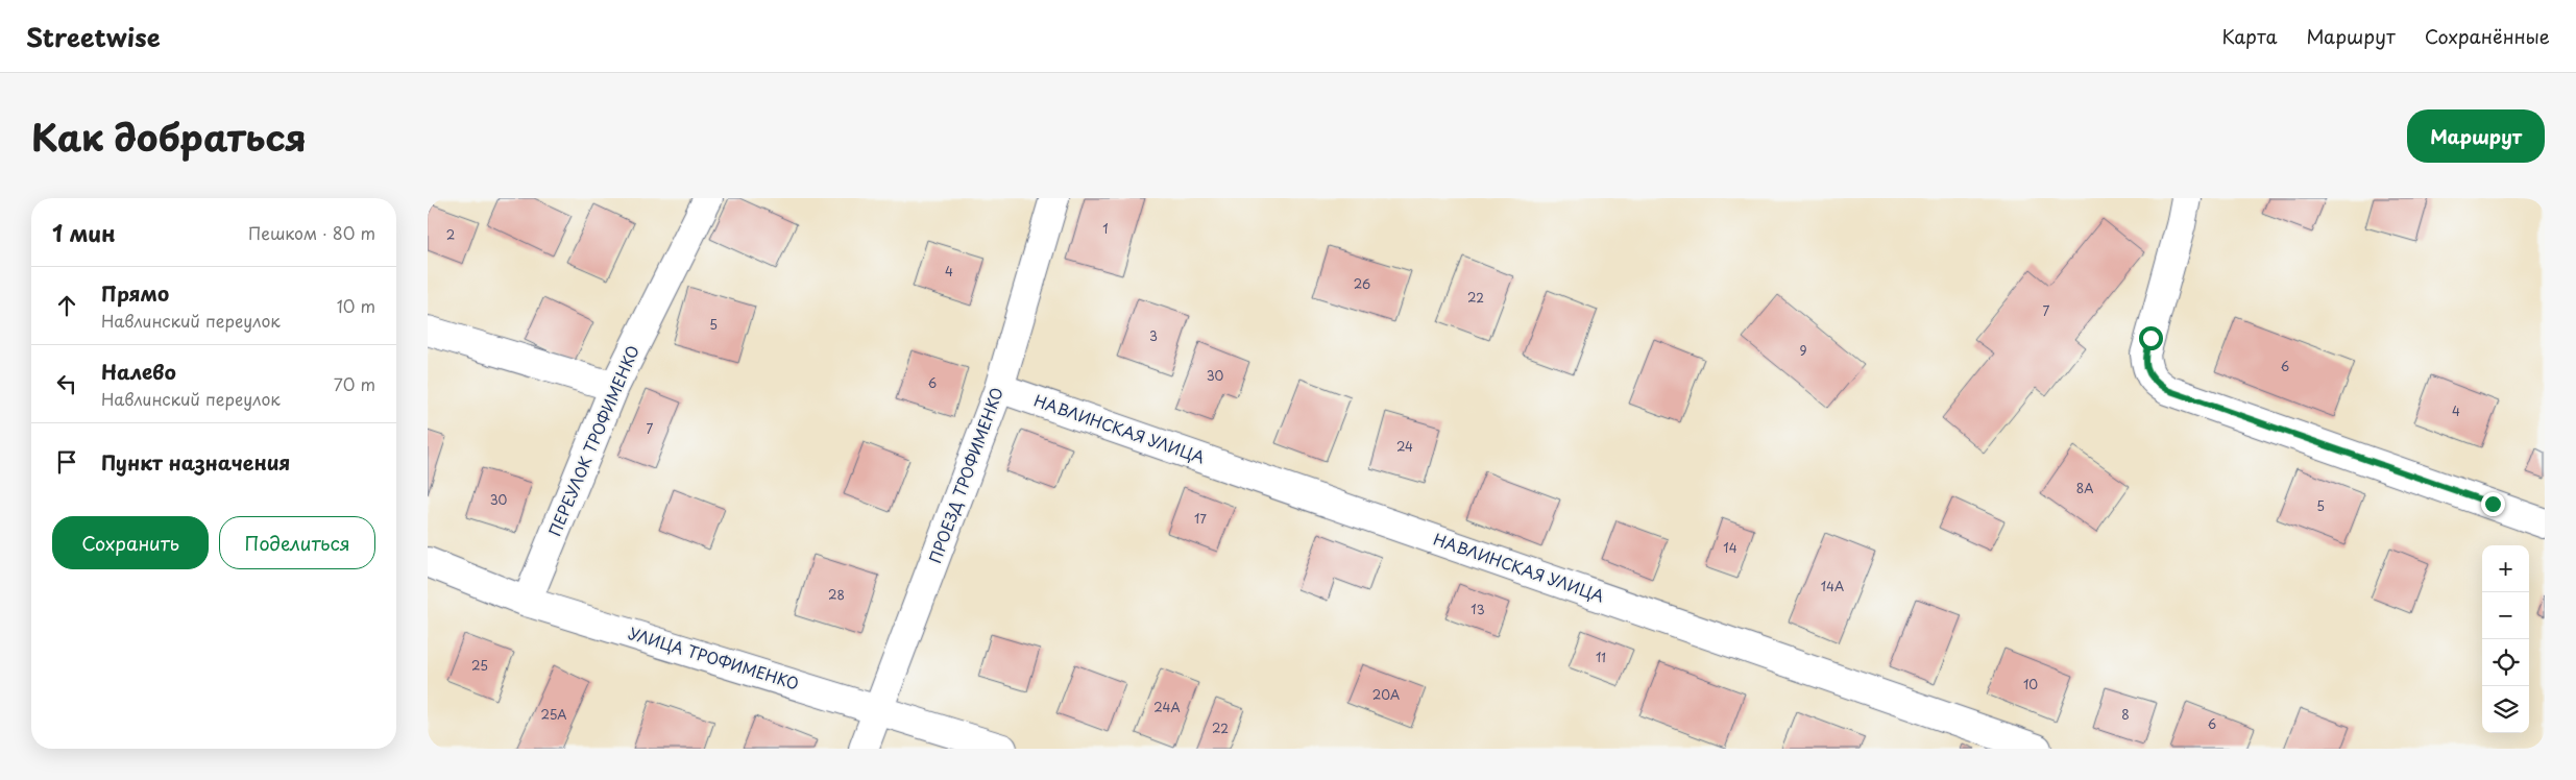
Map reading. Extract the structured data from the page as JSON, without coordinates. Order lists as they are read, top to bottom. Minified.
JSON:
{"streets":{"street":["НАВЛИНСКАЯ УЛИЦА","ПЕРЕУЛОК ТРОФИМЕНКО","ПРОЕЗД ТРОФИМЕНКО","УЛИЦА ТРОФИМЕНКО"]},"crossings":[["НАВЛИНСКАЯ УЛИЦА","ПРОЕЗД ТРОФИМЕНКО"],["ПЕРЕУЛОК ТРОФИМЕНКО","УЛИЦА ТРОФИМЕНКО"],["ПРОЕЗД ТРОФИМЕНКО","УЛИЦА ТРОФИМЕНКО"]],"house_numbers":["1","2","4","26","22","7","5","3","9","6","30","6","4","7","24","8А","30","5","17","14","14А","28","13","11","25","10","20А","24А","25А","8","6","22"],"page":{"header":"Streetwise","nav":["Карта","Маршрут","Сохранённые"],"title":"Как добраться","buttons":["Маршрут",["Сохранить","Поделиться"]],"heading":["1 мин","Пешком · 80 m"],"list":[["Прямо","Навлинский переулок","10 m"],["Налево","Навлинский переулок","70 m"],"Пункт назначения"],"map_buttons":["+","−"]}}
